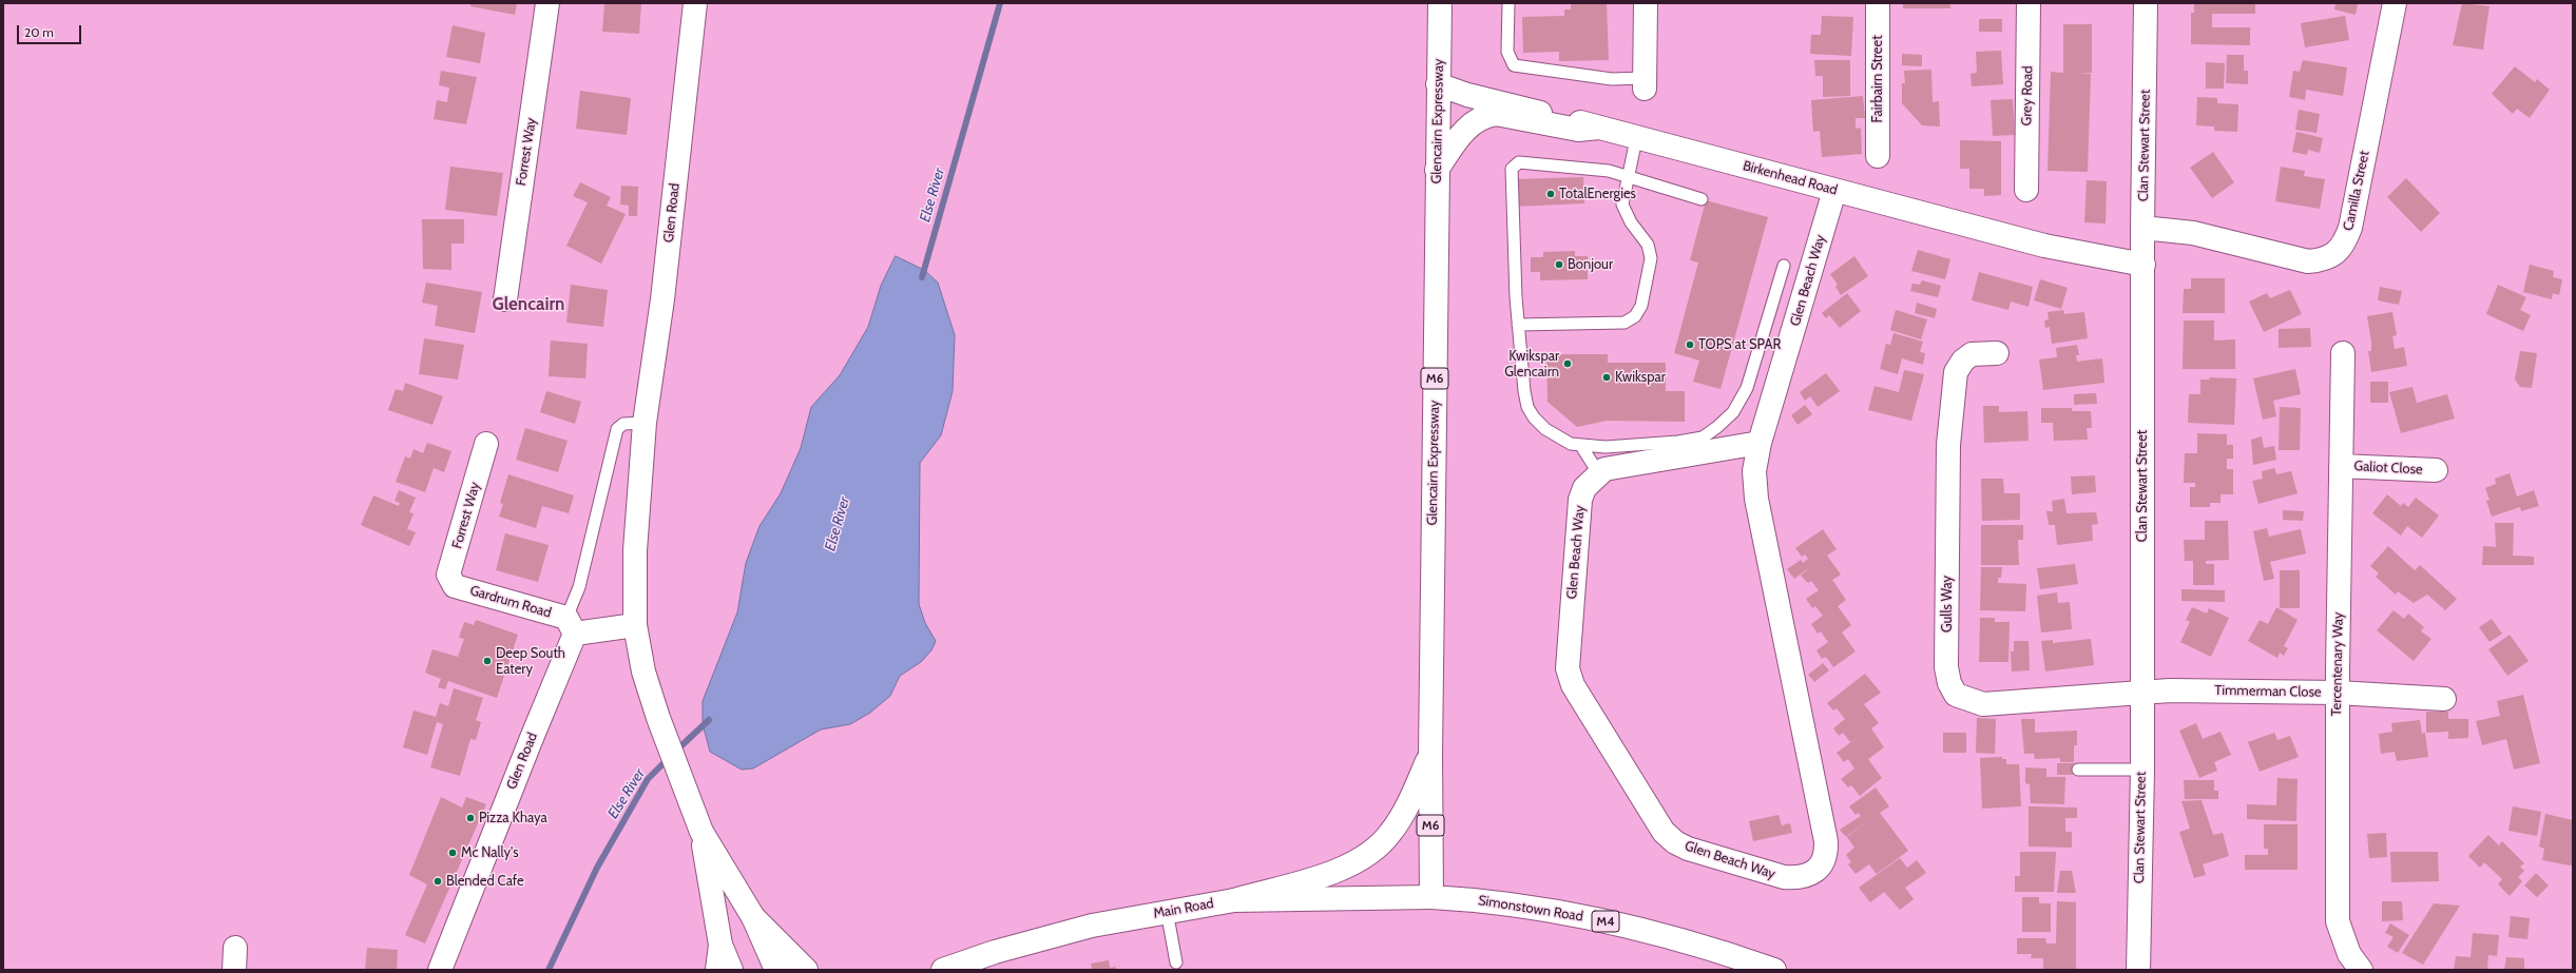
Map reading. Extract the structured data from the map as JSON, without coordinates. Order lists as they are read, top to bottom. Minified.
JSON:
{"streets":{"street":["Fairbairn Street","Grey Road","Glencairn Expressway","Clan Stewart Street","Forrest Way","Birkenhead Road","Camilla Street","Glen Road","Glen Beach Way","M6","Galiot Close","Gardrum Road","Gulls Way","Tercentenary Way","Timmerman Close","Main Road","Simonstown Road","M4"]},"crossings":[["Glencairn Expressway","Birkenhead Road"],["Glencairn Expressway","Main Road"],["Glencairn Expressway","Simonstown Road"],["Clan Stewart Street","Birkenhead Road"],["Clan Stewart Street","Camilla Street"],["Clan Stewart Street","Gulls Way"],["Clan Stewart Street","Timmerman Close"],["Forrest Way","Gardrum Road"],["Birkenhead Road","Glen Beach Way"],["Glen Road","Gardrum Road"],["Galiot Close","Tercentenary Way"],["Gulls Way","Timmerman Close"],["Tercentenary Way","Timmerman Close"],["Main Road","Simonstown Road"]],"districts":["Glencairn"],"water":["Else River"],"places":["TotalEnergies","Bonjour","TOPS at SPAR","Kwikspar Glencairn","Kwikspar","Deep South Eatery","Pizza Khaya","Mc Nally's","Blended Cafe"],"scale_bar":"20 m"}
